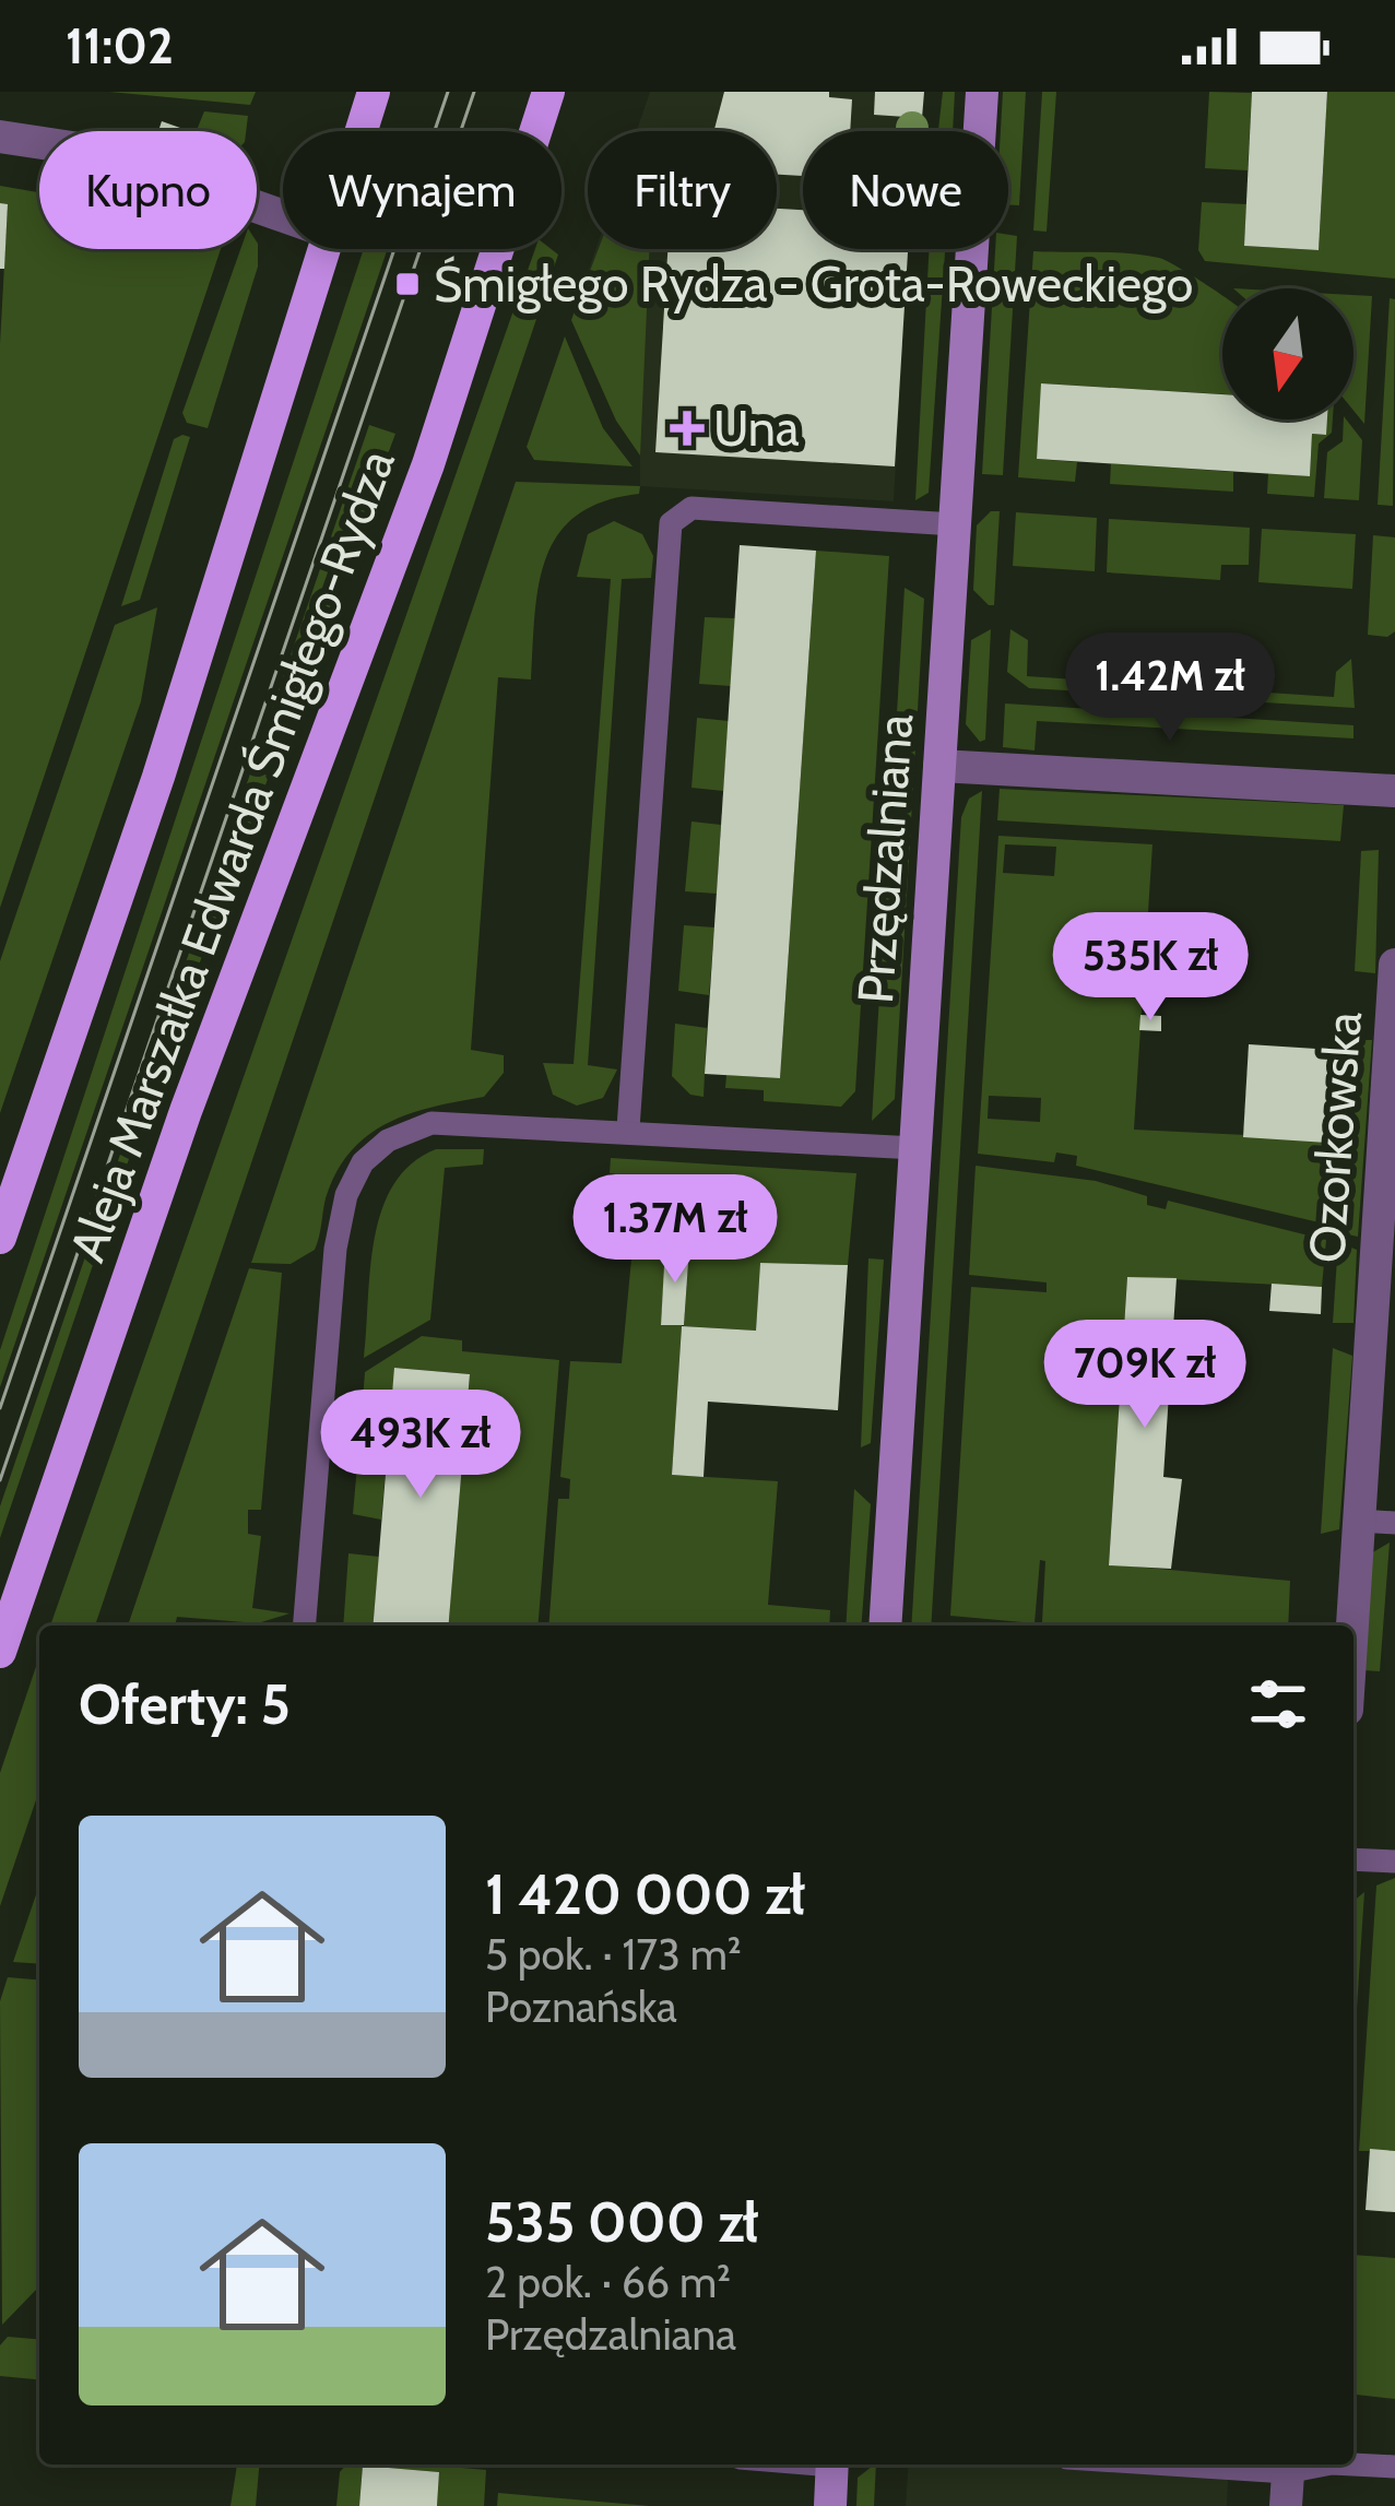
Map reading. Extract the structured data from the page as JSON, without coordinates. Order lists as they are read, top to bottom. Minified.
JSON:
{"streets":{"main road":["Aleja Marszałka Edwarda Śmigłego-Rydza"],"street":["Przędzalniana","Ozorkowska"]},"places":{"transit":["Śmigłego Rydza - Grota-Roweckiego"],"health":["Una"]},"north":"bottom","page":{"status":"11:02","chip":["Kupno","Wynajem","Filtry","Nowe"],"price":["1.42M zł","535K zł","1.37M zł","709K zł","493K zł"],"heading":"Oferty: 5","list":[{"name":"1 420 000 zł","note":"5 pok. · 173 m² · Poznańska"},{"name":"535 000 zł","note":"2 pok. · 66 m² · Przędzalniana"}]}}
